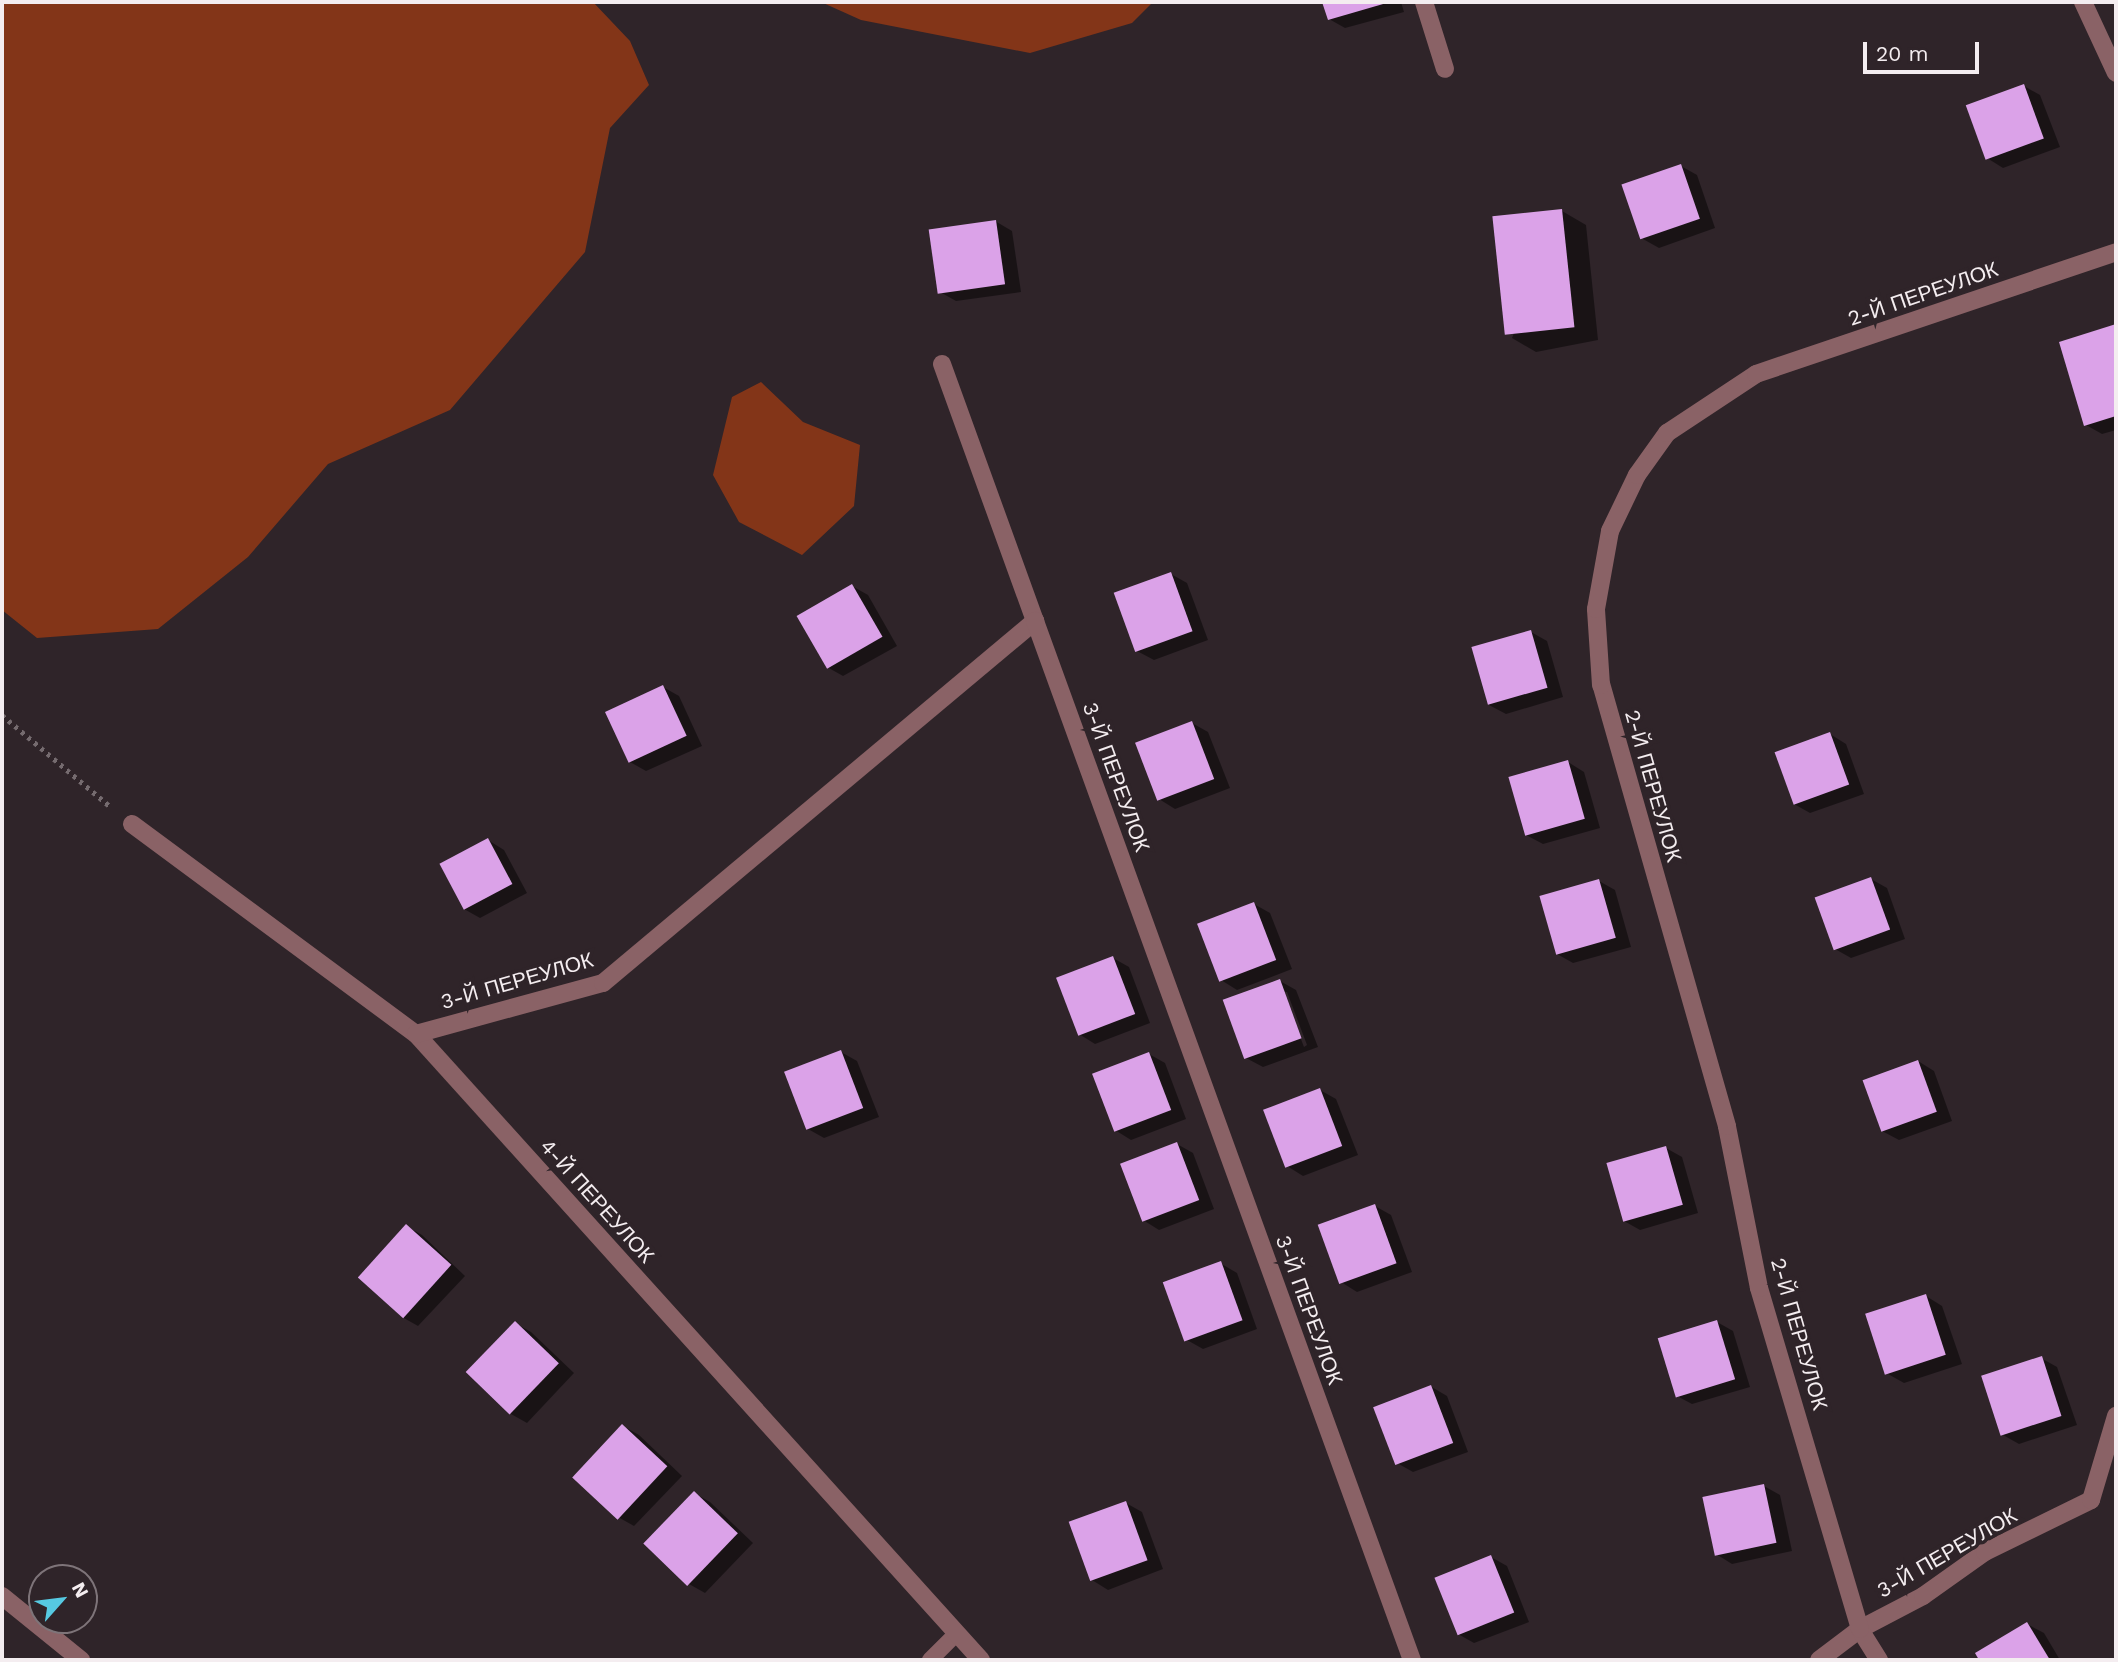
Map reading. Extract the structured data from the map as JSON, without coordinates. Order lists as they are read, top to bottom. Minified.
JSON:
{"streets":{"street":["2-Й ПЕРЕУЛОК","3-Й ПЕРЕУЛОК","4-Й ПЕРЕУЛОК"]},"crossings":[["2-Й ПЕРЕУЛОК","3-Й ПЕРЕУЛОК"],["3-Й ПЕРЕУЛОК","4-Й ПЕРЕУЛОК"]],"scale_bar":"20 m","north":"top right"}
